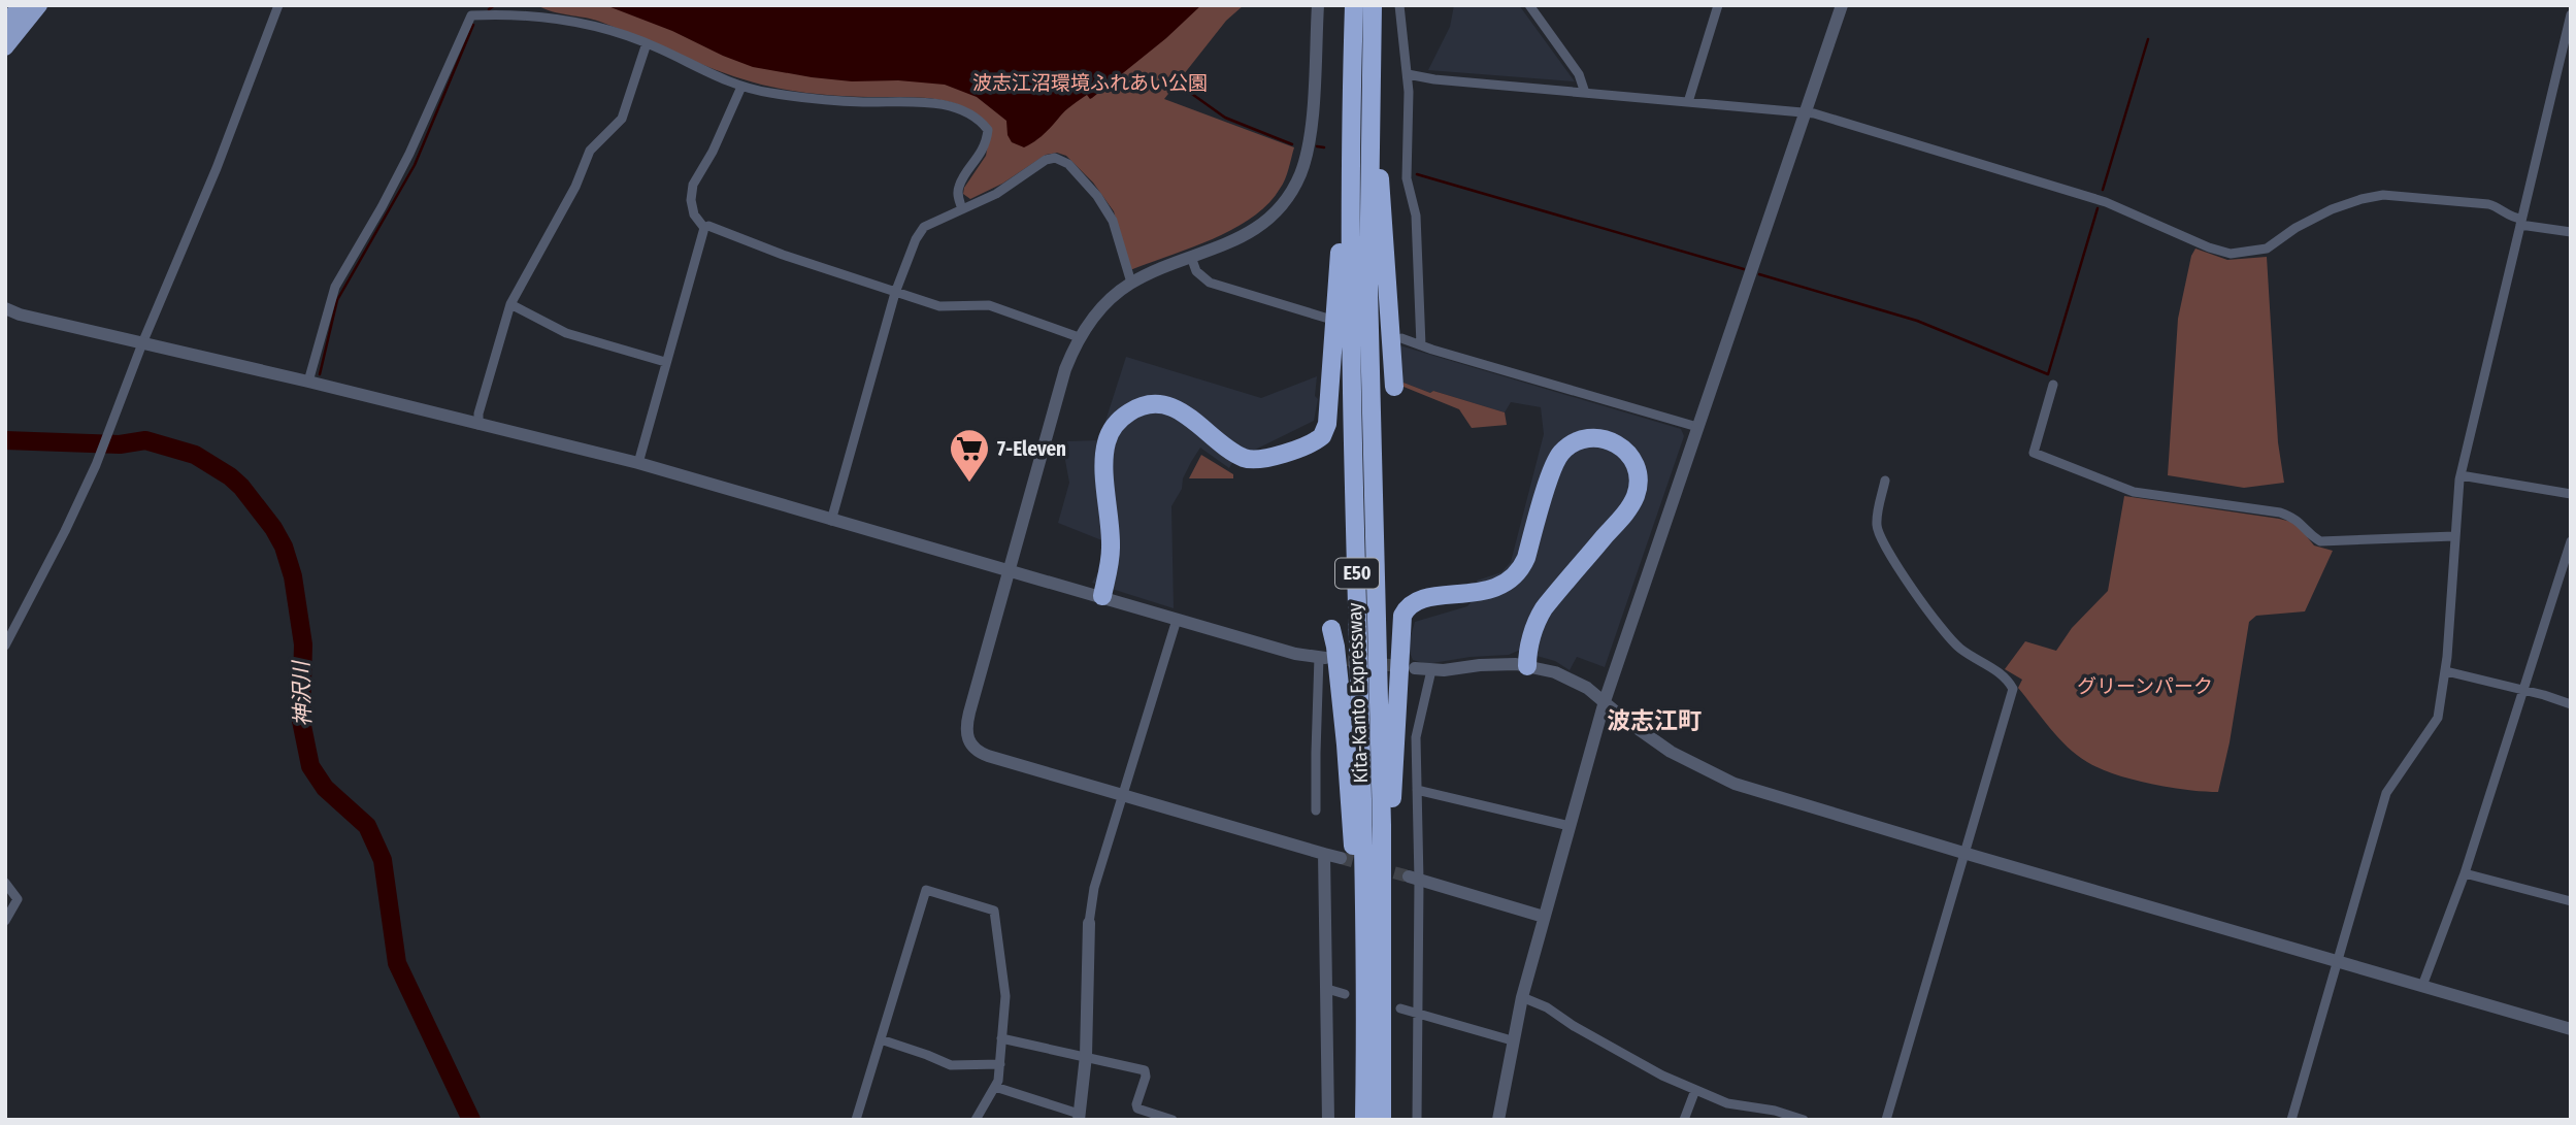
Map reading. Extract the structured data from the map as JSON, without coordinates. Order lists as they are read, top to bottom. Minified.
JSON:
{"streets":{"highway":["E50","Kita-Kanto Expressway"]},"districts":["波志江町"],"water":["神沢川"],"parks":["波志江沼環境ふれあい公園","グリーンパーク"],"places":{"supermarket":["7-Eleven"]}}
